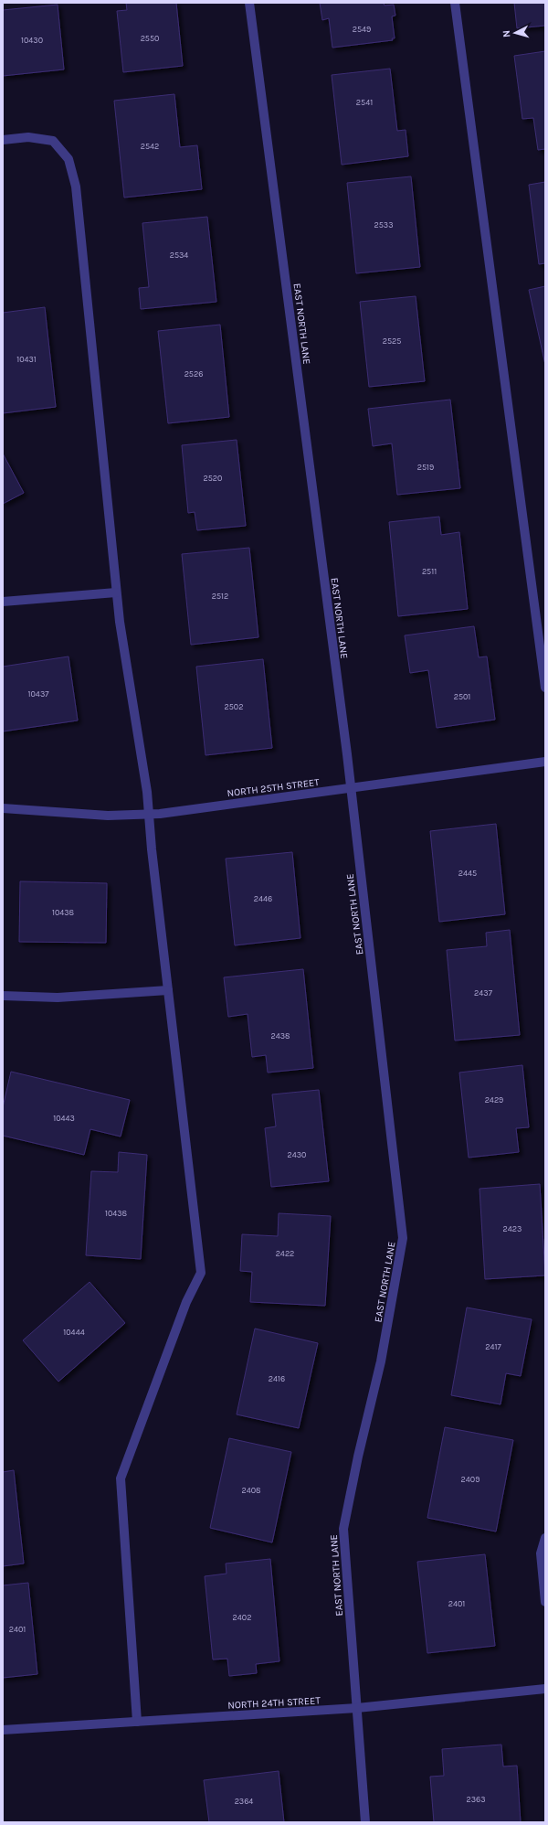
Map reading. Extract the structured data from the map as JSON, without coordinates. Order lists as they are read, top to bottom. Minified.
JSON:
{"streets":{"street":["EAST NORTH LANE","NORTH 25TH STREET","NORTH 24TH STREET"]},"crossings":[["EAST NORTH LANE","NORTH 25TH STREET"],["EAST NORTH LANE","NORTH 24TH STREET"]],"house_numbers":["2549","2550","10430","2541","2542","2533","2534","2525","10431","2526","2519","2520","2511","2512","10437","2501","2502","2445","2446","10438","2437","2438","2429","10443","2430","10438","2423","2422","10444","2417","2416","2409","2408","2401","2402","2401","2363","2364"],"north":"left"}
